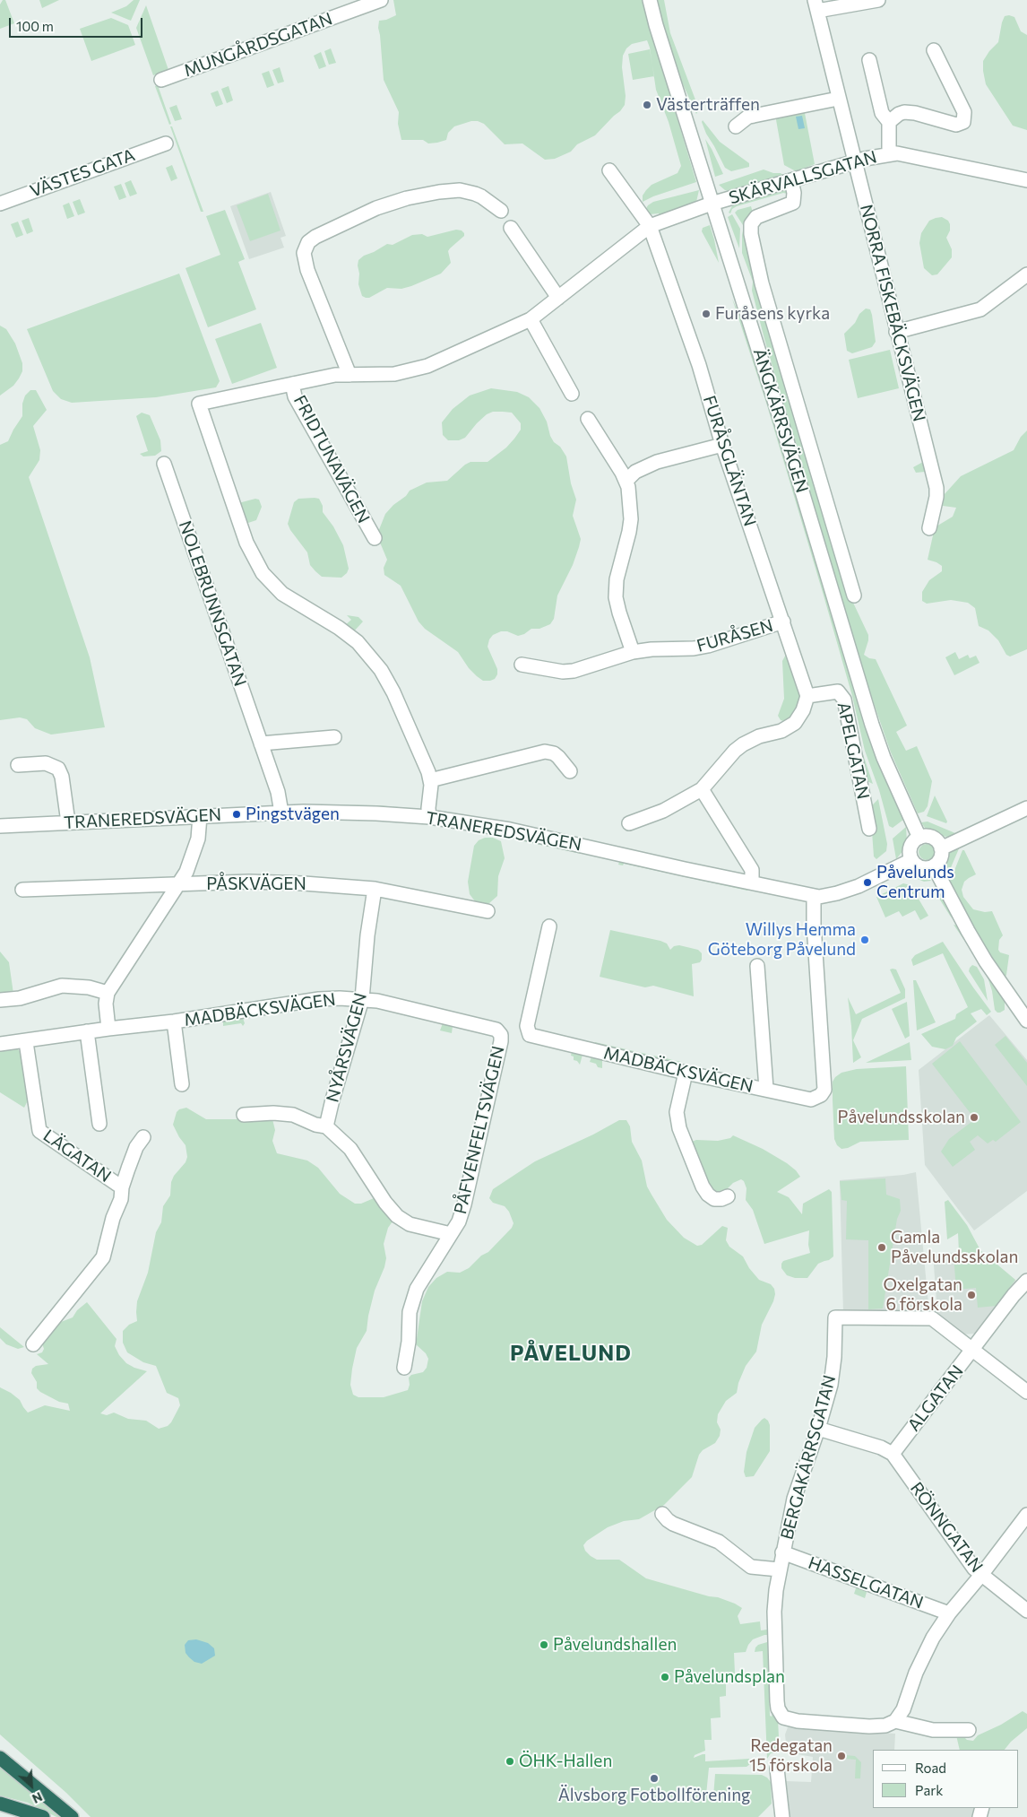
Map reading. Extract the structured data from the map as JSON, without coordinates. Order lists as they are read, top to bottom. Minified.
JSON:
{"streets":{"street":["MUNGÅRDSGATAN","VÄSTES GATA","SKÄRVALLSGATAN","NORRA FISKEBÄCKSVÄGEN","ÄNGKÄRRSVÄGEN","FRIDTUNAVÄGEN","FURÅSGLÄNTAN","NOLEBRUNNSGATAN","FURÅSEN","APELGATAN","TRANEREDSVÄGEN","PÅSKVÄGEN","MADBÄCKSVÄGEN","NYÅRSVÄGEN","PÅFVENFELTSVÄGEN","LÄGATAN","ALGATAN","BERGAKÄRRSGATAN","RÖNNGATAN","HASSELGATAN"]},"crossings":[["SKÄRVALLSGATAN","NORRA FISKEBÄCKSVÄGEN"],["SKÄRVALLSGATAN","ÄNGKÄRRSVÄGEN"],["SKÄRVALLSGATAN","FRIDTUNAVÄGEN"],["SKÄRVALLSGATAN","FURÅSGLÄNTAN"],["ÄNGKÄRRSVÄGEN","TRANEREDSVÄGEN"],["FURÅSGLÄNTAN","FURÅSEN"],["FURÅSGLÄNTAN","APELGATAN"],["NOLEBRUNNSGATAN","TRANEREDSVÄGEN"],["TRANEREDSVÄGEN","MADBÄCKSVÄGEN"],["PÅSKVÄGEN","NYÅRSVÄGEN"],["MADBÄCKSVÄGEN","NYÅRSVÄGEN"],["MADBÄCKSVÄGEN","PÅFVENFELTSVÄGEN"],["MADBÄCKSVÄGEN","LÄGATAN"],["NYÅRSVÄGEN","PÅFVENFELTSVÄGEN"],["ALGATAN","BERGAKÄRRSGATAN"],["ALGATAN","RÖNNGATAN"],["BERGAKÄRRSGATAN","HASSELGATAN"]],"districts":["PÅVELUND"],"places":["Västerträffen","Furåsens kyrka","Pingstvägen","Påvelunds Centrum","Willys Hemma Göteborg Påvelund","Påvelundsskolan","Gamla Påvelundsskolan","Oxelgatan 6 förskola","Påvelundshallen","Påvelundsplan","Redegatan 15 förskola","ÖHK-Hallen","Älvsborg Fotbollförening"],"legend":["Road","Park"],"scale_bar":"100 m","north":"bottom right"}
